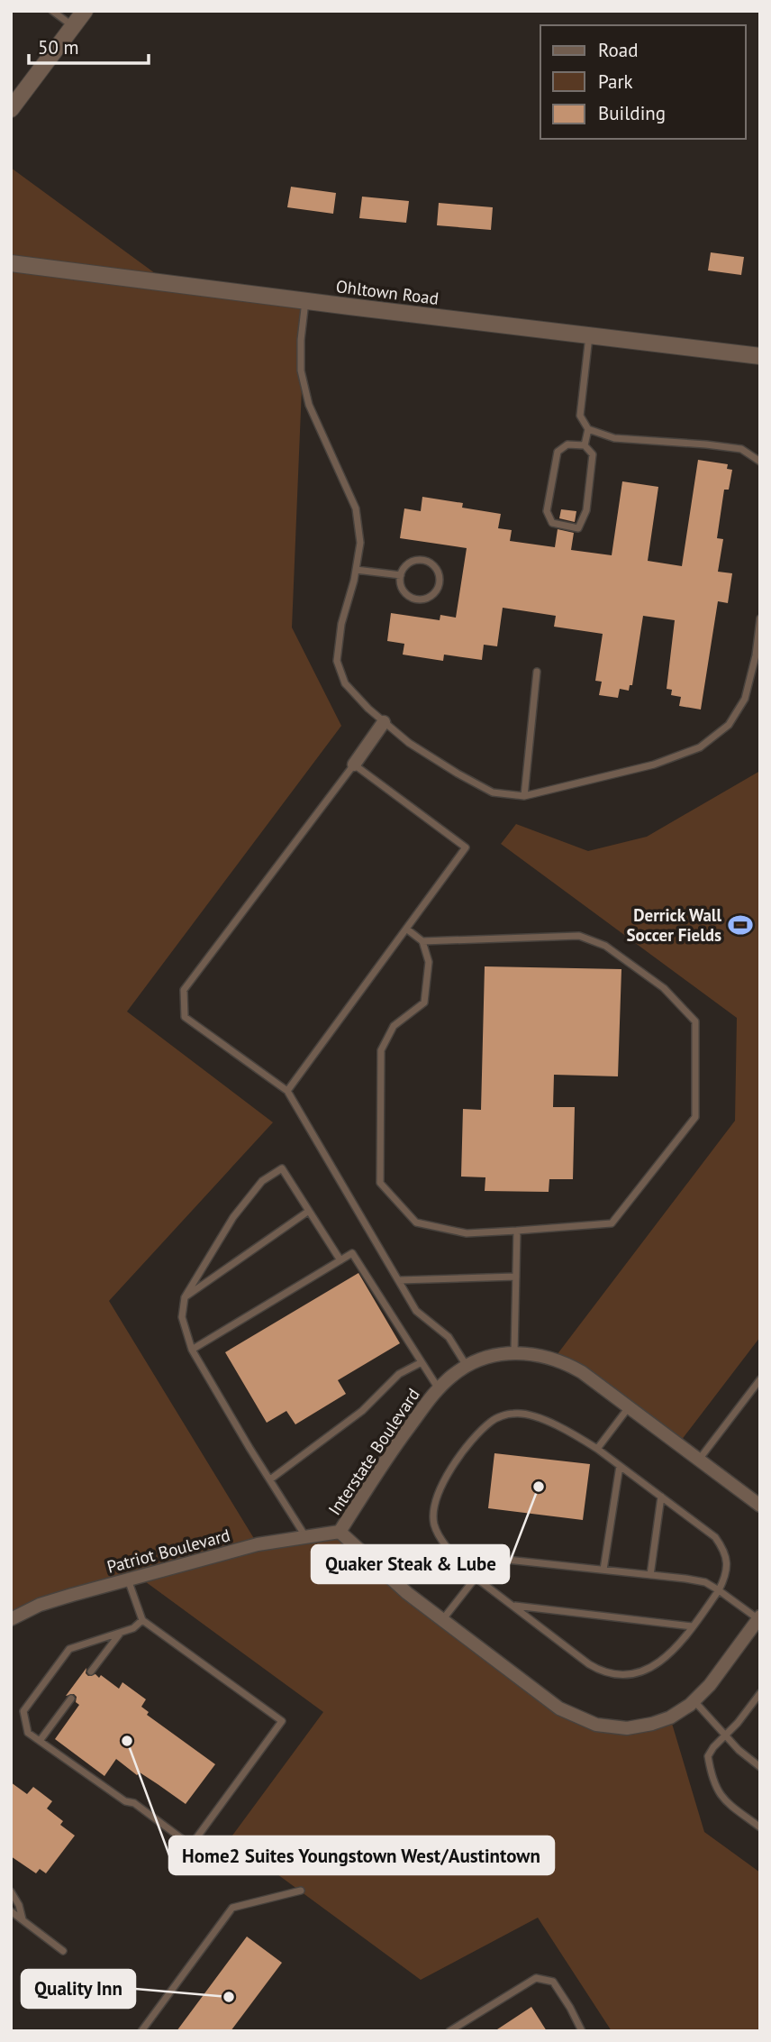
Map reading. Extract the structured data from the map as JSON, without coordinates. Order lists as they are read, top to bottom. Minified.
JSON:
{"streets":{"street":["Ohltown Road","Interstate Boulevard","Patriot Boulevard"]},"crossings":[["Interstate Boulevard","Patriot Boulevard"]],"places":{"sports":["Derrick Wall Soccer Fields"],"other":["Quaker Steak & Lube","Home2 Suites Youngstown West/Austintown","Quality Inn"]},"legend":["Road","Park","Building"],"scale_bar":"50 m"}
